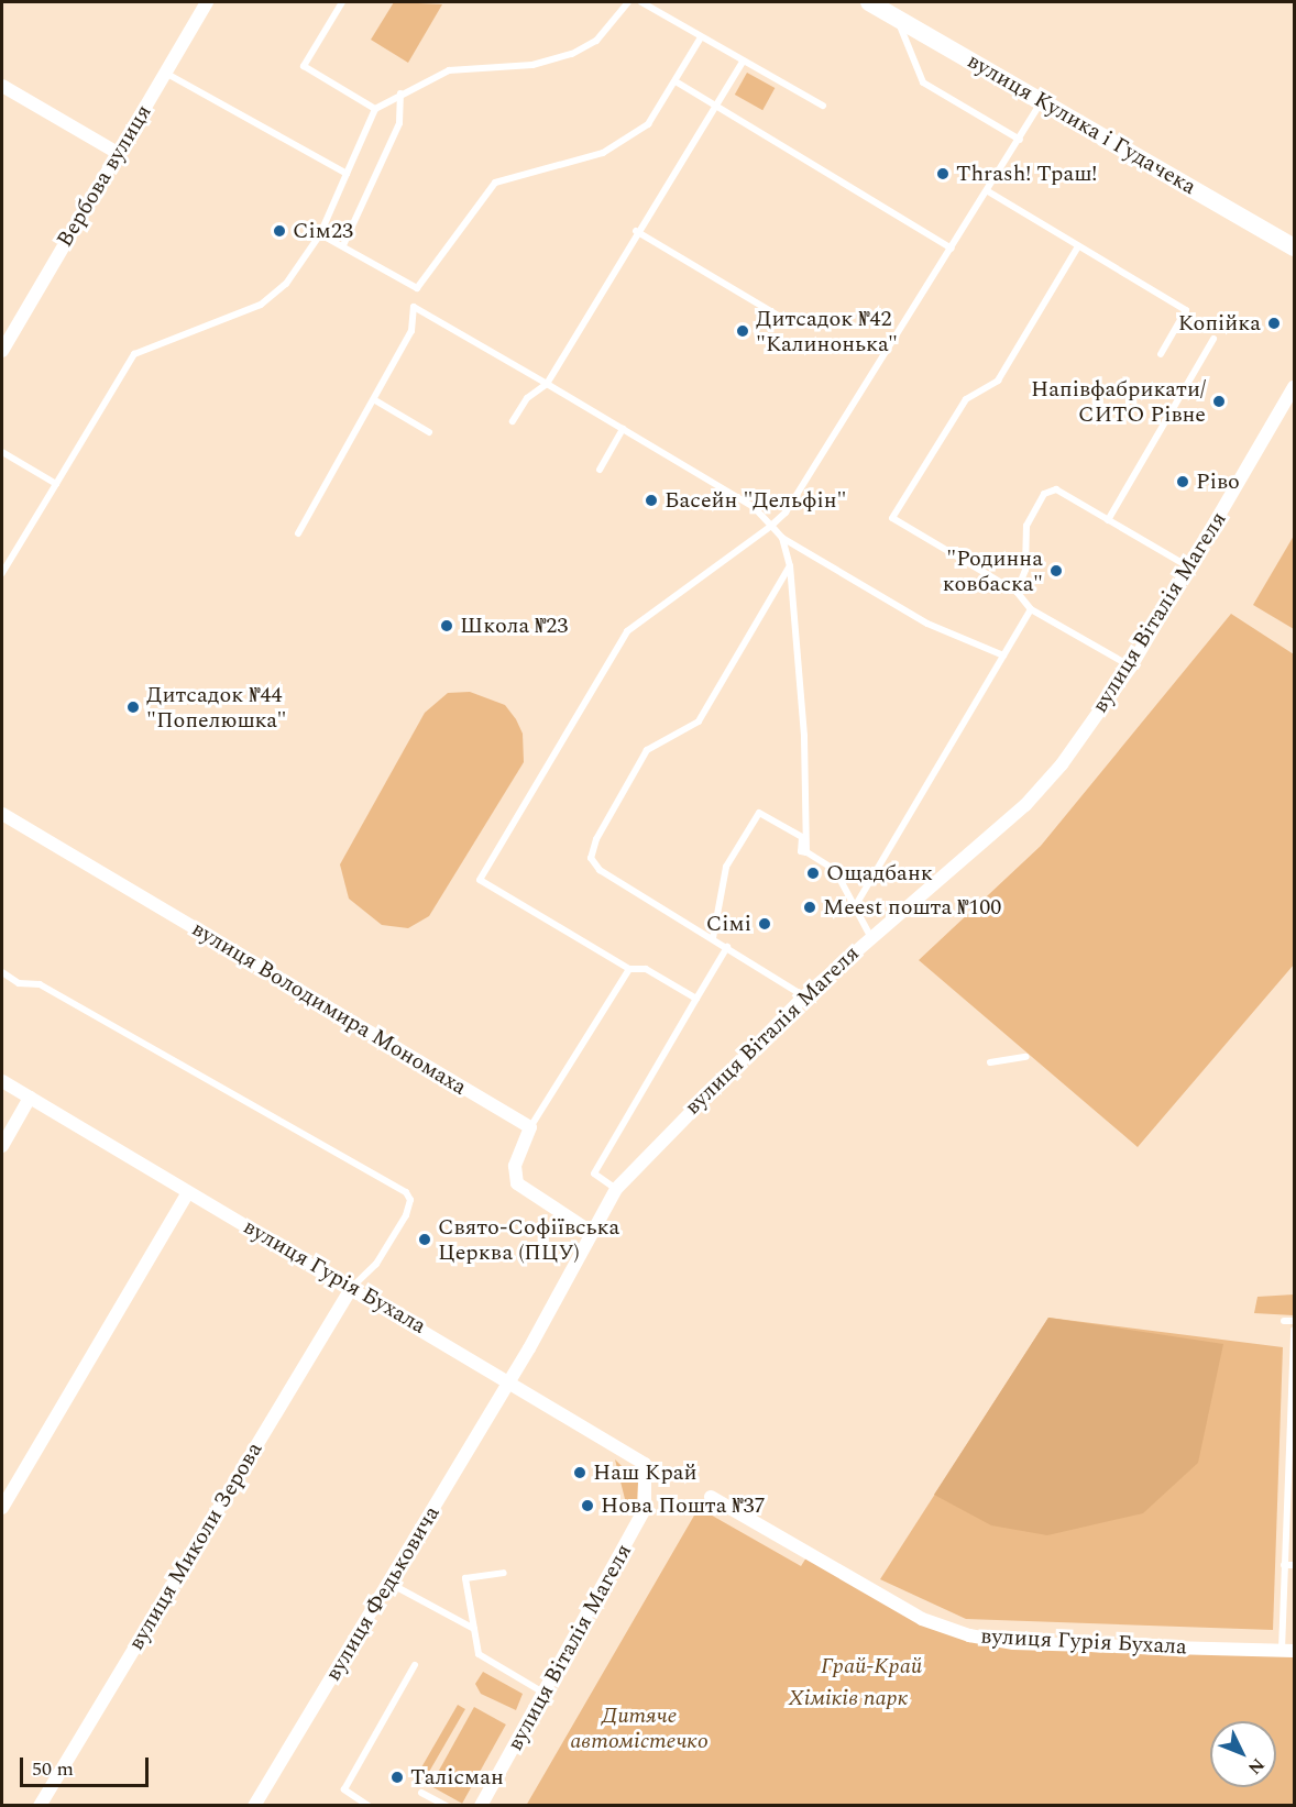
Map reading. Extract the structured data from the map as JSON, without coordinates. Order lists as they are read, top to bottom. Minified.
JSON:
{"streets":{"main road":["вулиця Кулика і Гудачека"],"street":["Вербова вулиця","вулиця Віталія Магеля","вулиця Володимира Мономаха","вулиця Гурія Бухала","вулиця Миколи Зерова","вулиця Федьковича"]},"crossings":[["вулиця Віталія Магеля","вулиця Гурія Бухала"],["вулиця Віталія Магеля","вулиця Федьковича"],["вулиця Гурія Бухала","вулиця Миколи Зерова"],["вулиця Гурія Бухала","вулиця Федьковича"]],"parks":["Грай-Край","Хіміків парк","Дитяче автомістечко"],"places":["Thrash! Траш!","Сім23","Копійка","Дитсадок №42 \"Калинонька\"","Напівфабрикати/ СИТО Рівне","Ріво","Басейн \"Дельфін\"","\"Родинна ковбаска\"","Школа №23","Дитсадок №44 \"Попелюшка\"","Ощадбанк","Meest пошта №100","Сімі","Свято-Софіївська Церква (ПЦУ)","Наш Край","Нова Пошта №37","Талісман"],"scale_bar":"50 m","north":"bottom right"}
